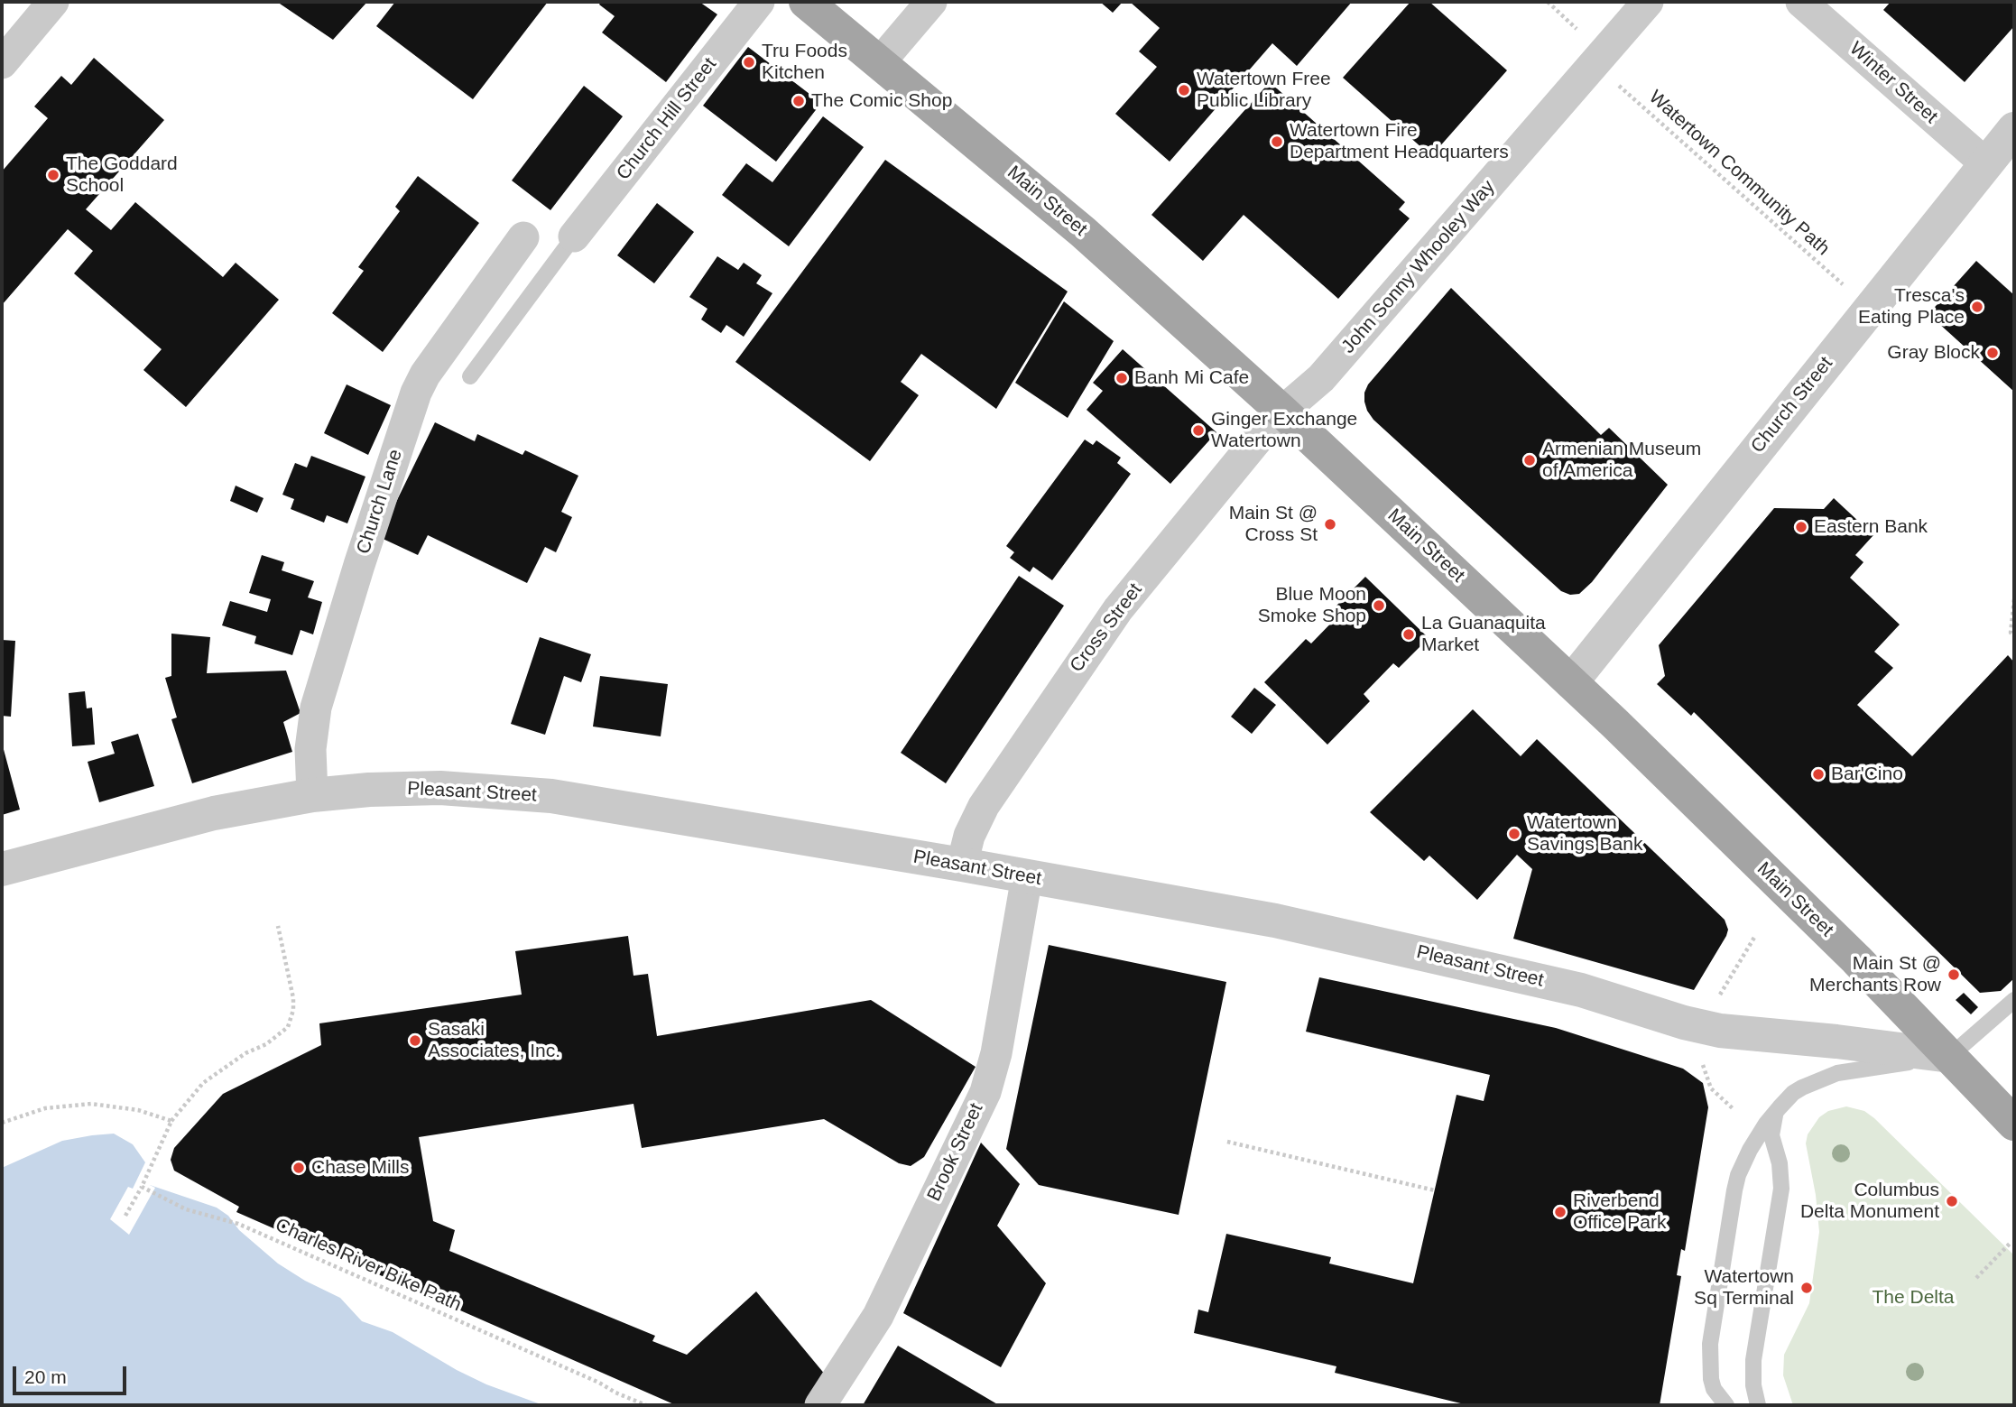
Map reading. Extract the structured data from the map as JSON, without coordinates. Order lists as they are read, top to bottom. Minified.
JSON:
{"streets":{"main road":["Main Street"],"street":["Winter Street","Church Hill Street","John Sonny Whooley Way","Church Street","Church Lane","Cross Street","Pleasant Street","Brook Street"],"path":["Watertown Community Path","Charles River Bike Path"]},"crossings":[["Winter Street","Church Street"],["Main Street","John Sonny Whooley Way"],["Main Street","Church Street"],["Main Street","Cross Street"],["Main Street","Pleasant Street"],["John Sonny Whooley Way","Cross Street"],["Church Lane","Pleasant Street"],["Cross Street","Pleasant Street"],["Pleasant Street","Brook Street"]],"parks":["The Delta"],"places":["Tru Foods Kitchen","Watertown Free Public Library","The Comic Shop","Watertown Fire Department Headquarters","The Goddard School","Tresca's Eating Place","Gray Block","Banh Mi Cafe","Ginger Exchange Watertown","Armenian Museum of America","Main St @ Cross St","Eastern Bank","Blue Moon Smoke Shop","La Guanaquita Market","Bar'Cino","Watertown Savings Bank","Main St @ Merchants Row","Sasaki Associates, Inc.","Chase Mills","Columbus Delta Monument","Riverbend Office Park","Watertown Sq Terminal"],"scale_bar":"20 m"}
